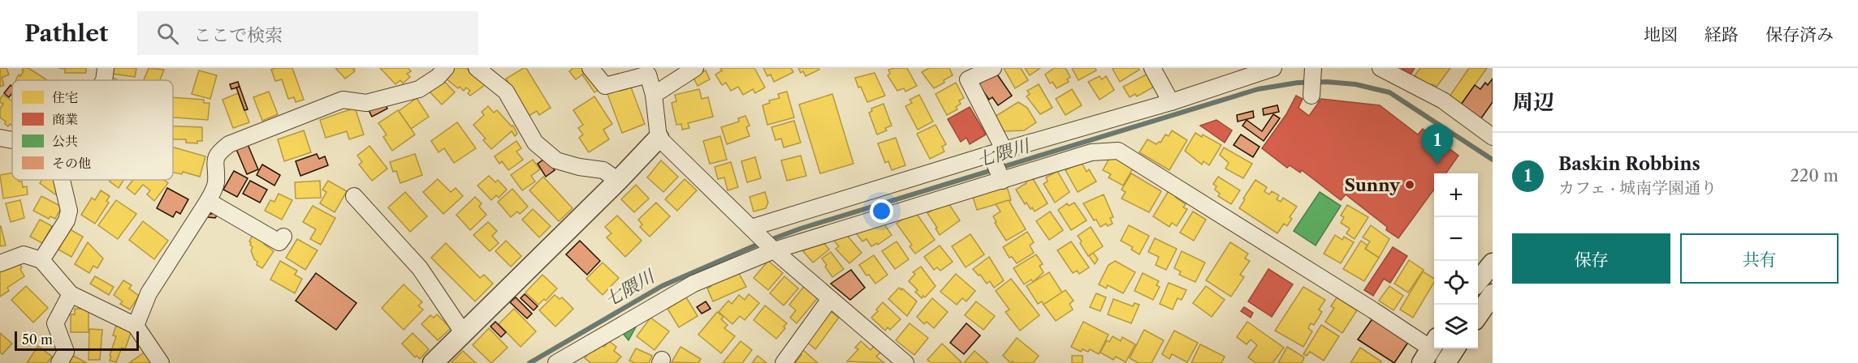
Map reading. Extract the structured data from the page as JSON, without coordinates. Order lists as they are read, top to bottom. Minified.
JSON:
{"water":["七隈川"],"places":["Sunny"],"legend":["住宅","商業","公共","その他"],"scale_bar":"50 m","page":{"header":"Pathlet","search":"ここで検索","nav":["地図","経路","保存済み"],"heading":"周辺","pins":"1","list":[{"mark":"1","name":"Baskin Robbins","note":"カフェ · 城南学園通り","value":"220 m"}],"map_buttons":["+","−"],"buttons":["保存","共有"],"scale":"50 m"}}
